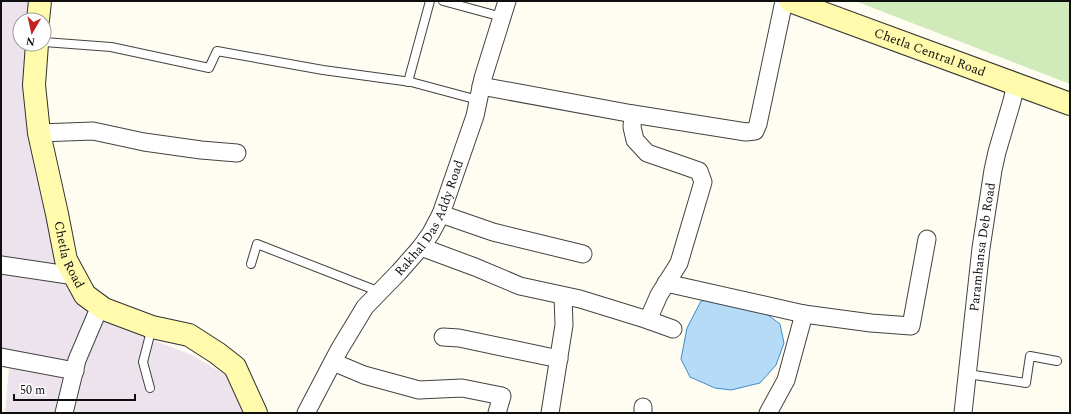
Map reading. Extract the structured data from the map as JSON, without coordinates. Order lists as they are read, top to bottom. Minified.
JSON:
{"streets":{"main road":["Chetla Central Road","Chetla Road"],"street":["Rakhal Das Addy Road","Paramhansa Deb Road"]},"crossings":[["Chetla Central Road","Paramhansa Deb Road"]],"scale_bar":"50 m","north":"bottom"}
